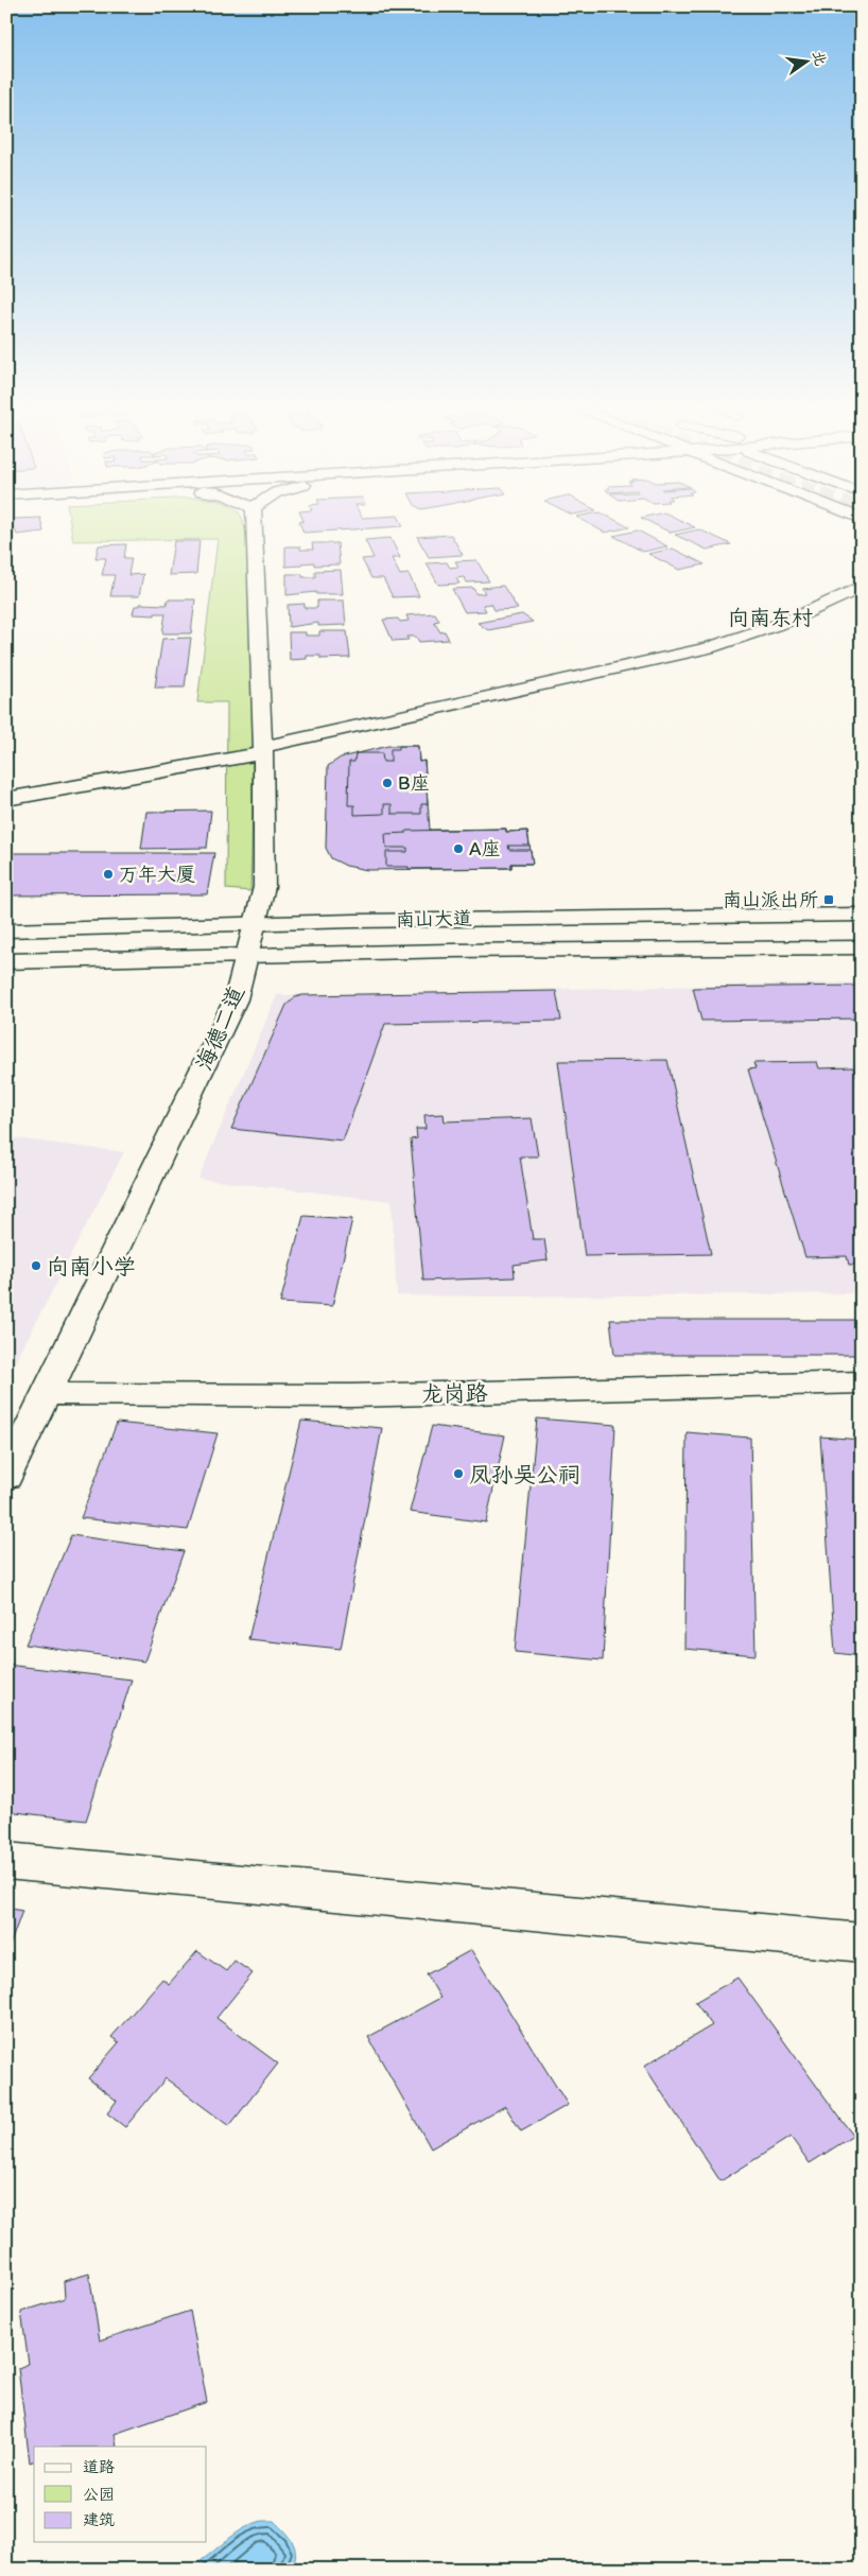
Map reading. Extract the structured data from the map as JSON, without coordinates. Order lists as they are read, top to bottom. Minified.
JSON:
{"streets":{"main road":["南山大道","海德二道","龙岗路"]},"crossings":[["南山大道","海德二道"],["海德二道","龙岗路"]],"districts":["向南东村"],"places":{"other":["B座","A座","万年大厦","向南小学","凤孙吴公祠"],"transit":["南山派出所"]},"legend":["道路","公园","建筑"],"north":"right"}
